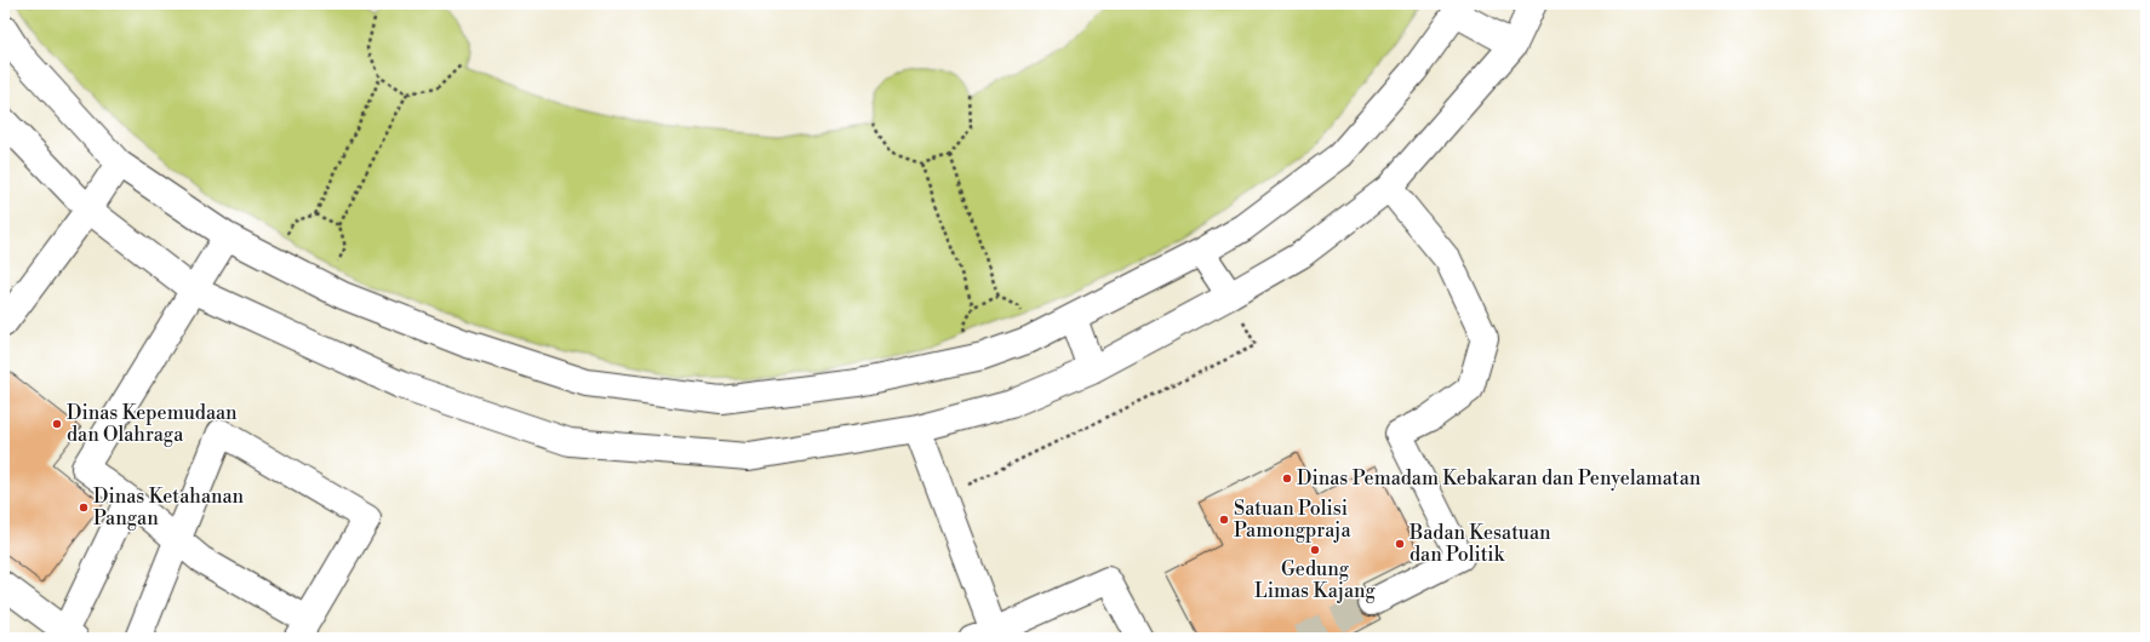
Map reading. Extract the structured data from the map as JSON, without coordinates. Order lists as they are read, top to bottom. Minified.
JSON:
{"places":["Dinas Kepemudaan dan Olahraga","Dinas Pemadam Kebakaran dan Penyelamatan","Dinas Ketahanan Pangan","Satuan Polisi Pamongpraja","Badan Kesatuan dan Politik","Gedung Limas Kajang"]}
